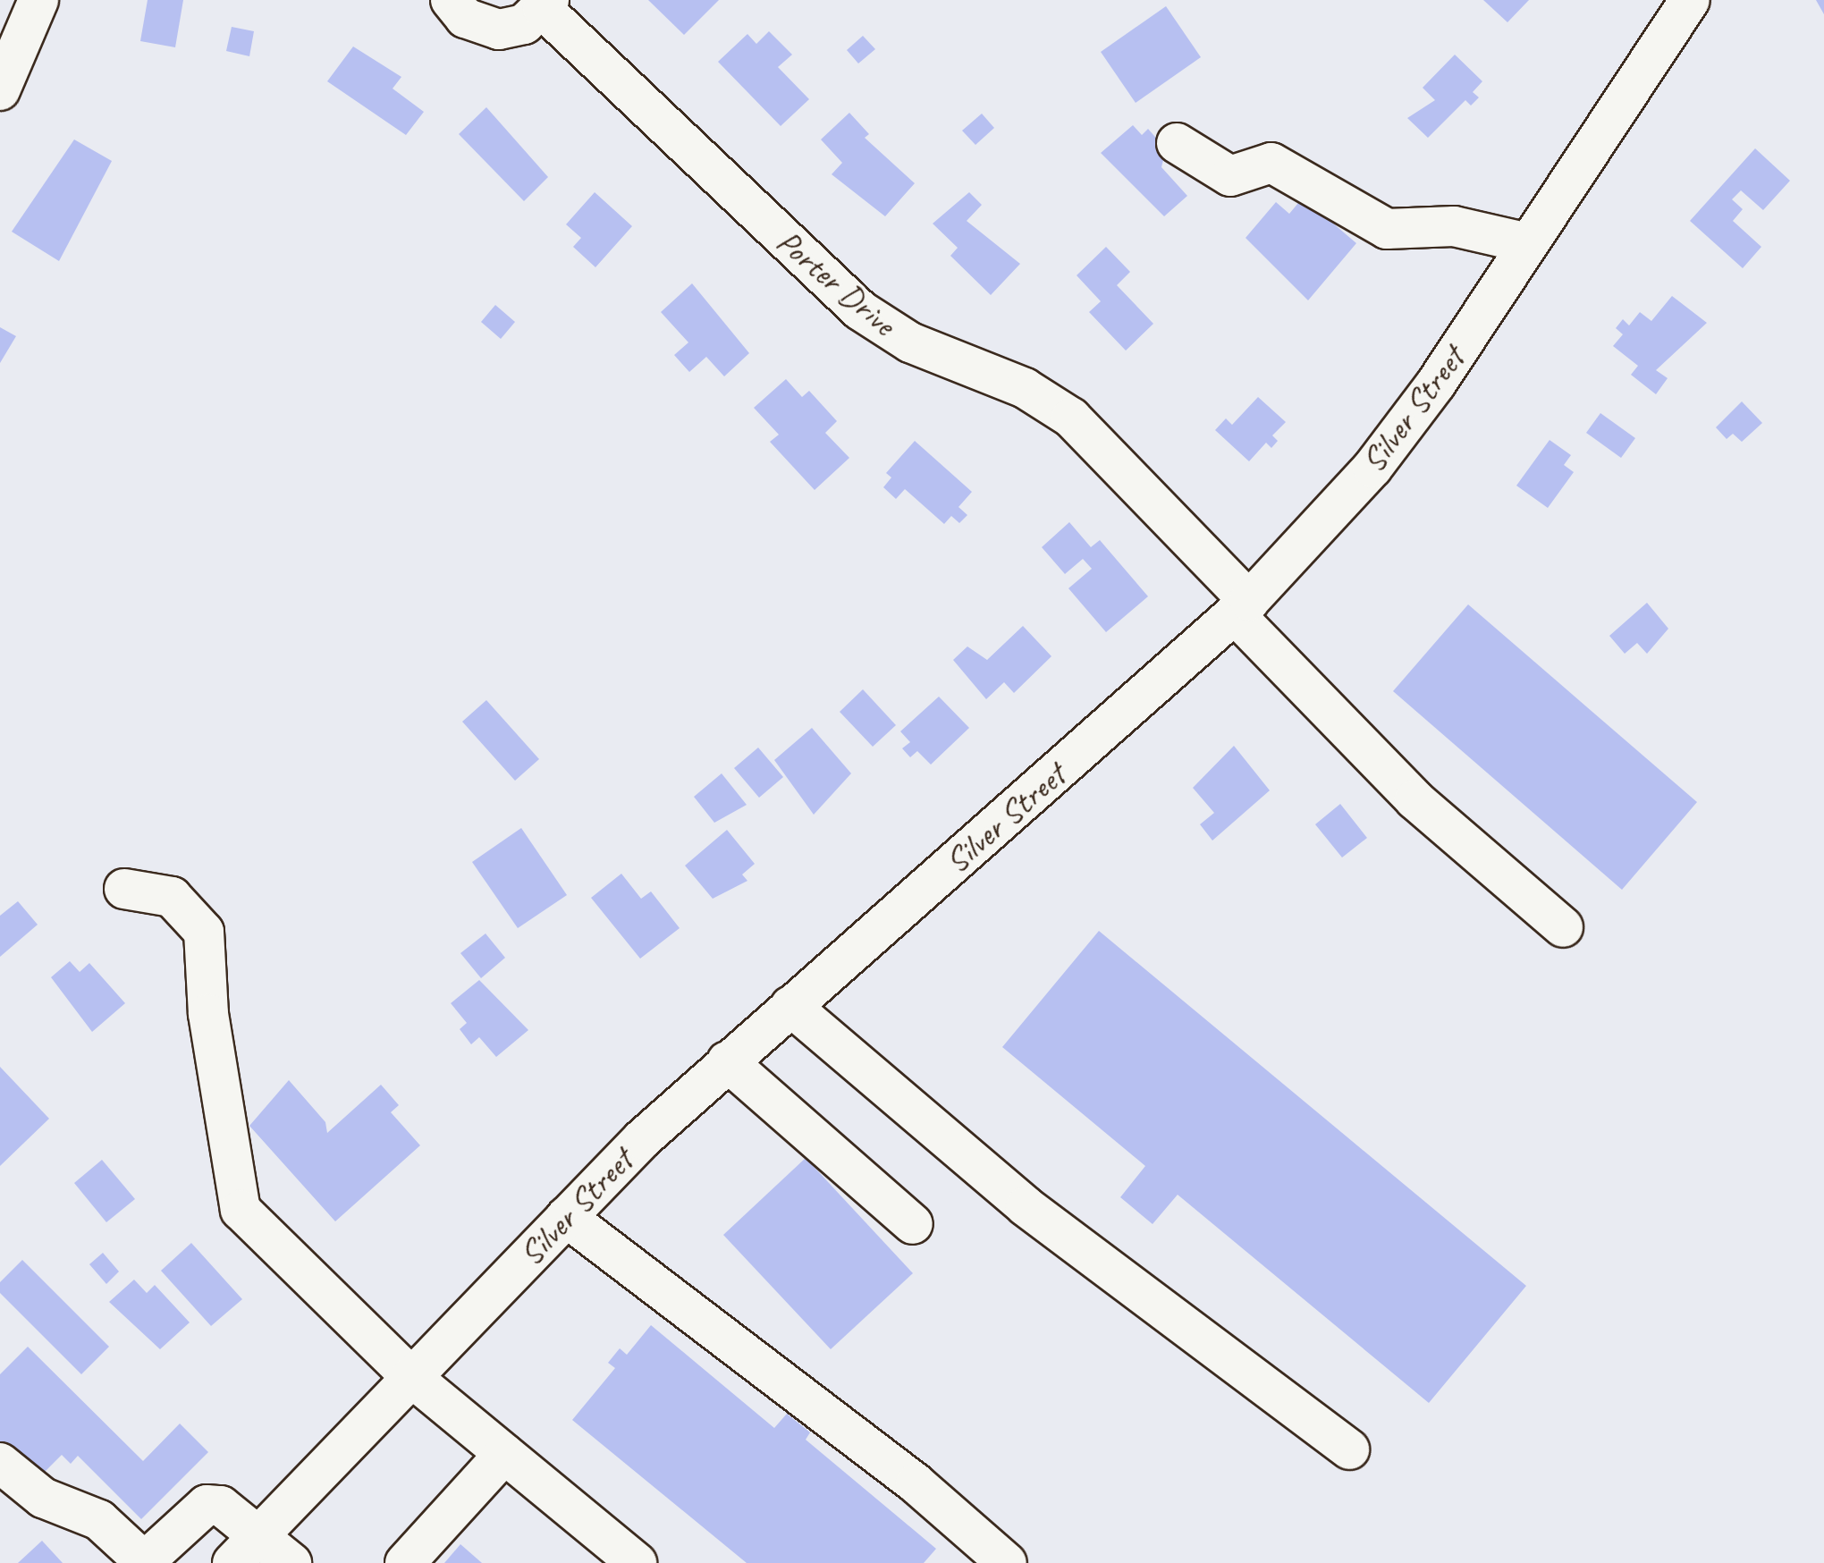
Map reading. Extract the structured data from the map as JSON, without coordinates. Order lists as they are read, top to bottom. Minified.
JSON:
{"streets":{"street":["Porter Drive","Silver Street"]},"crossings":[["Porter Drive","Silver Street"]]}
